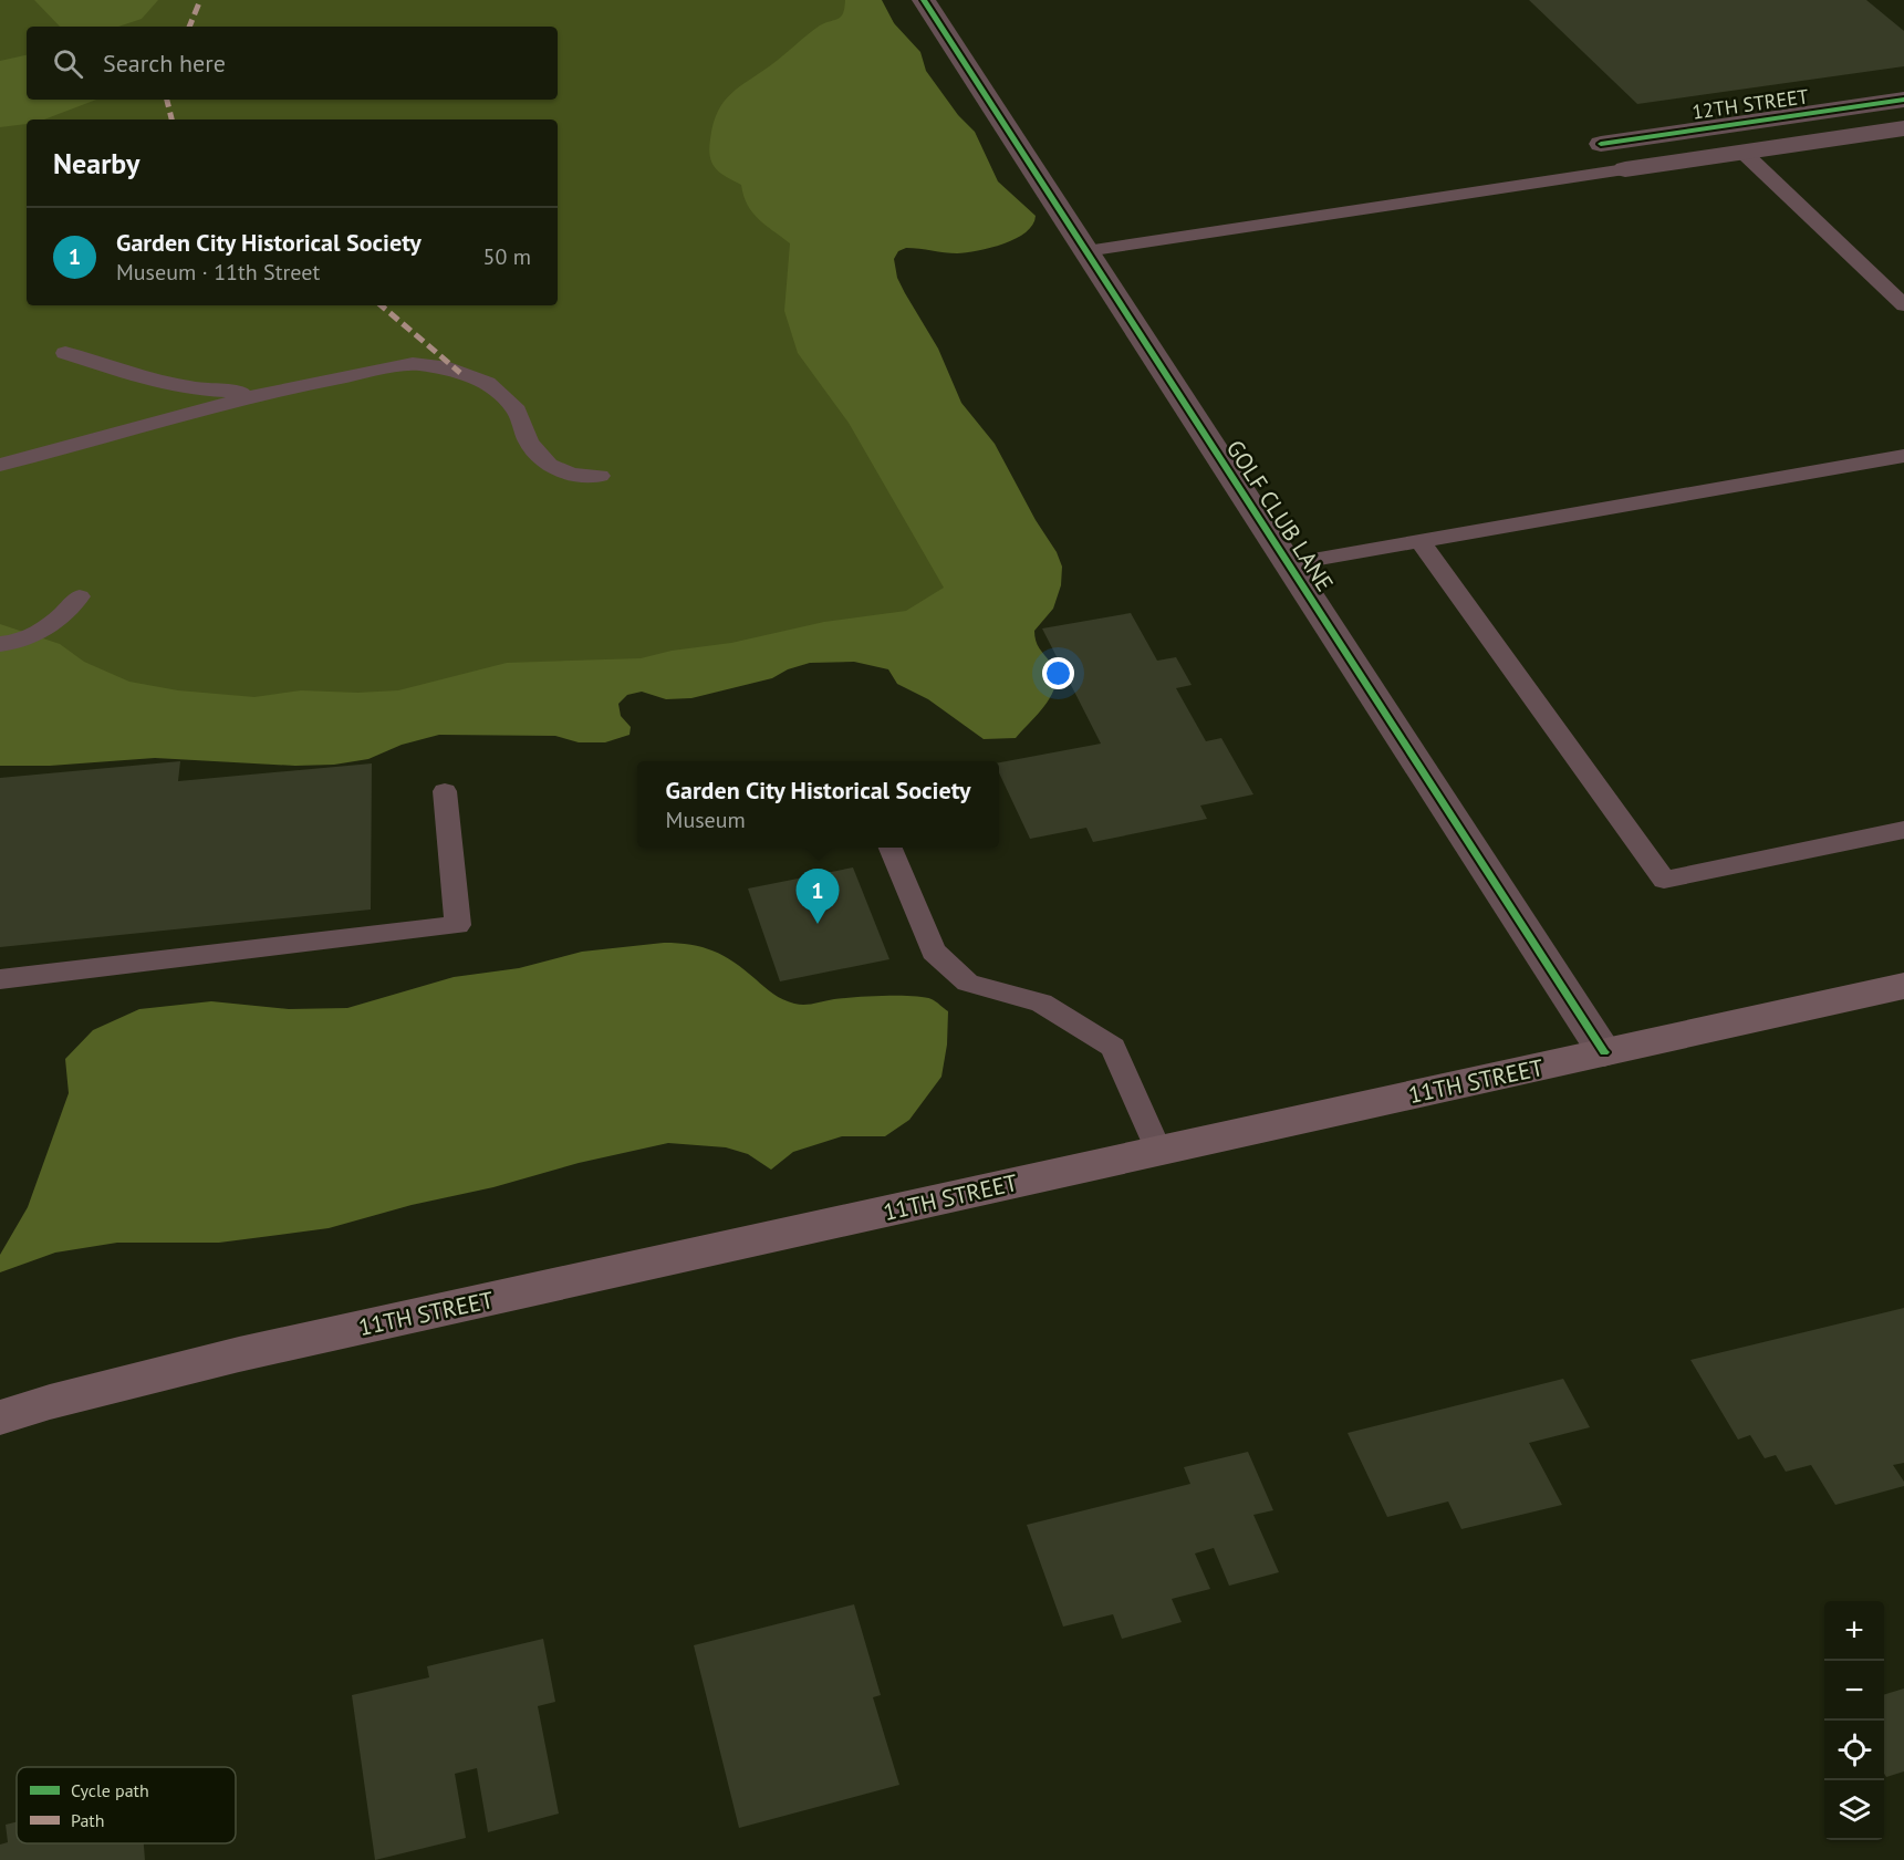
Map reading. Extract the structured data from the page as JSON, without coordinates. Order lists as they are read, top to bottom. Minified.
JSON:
{"streets":{"main road":["11TH STREET"],"street":["12TH STREET","GOLF CLUB LANE"]},"crossings":[["GOLF CLUB LANE","11TH STREET"]],"legend":["Cycle path","Path"],"page":{"search":"Search here","heading":"Nearby","list":[{"mark":"1","name":"Garden City Historical Society","note":"Museum · 11th Street","value":"50 m"}],"popup":["Garden City Historical Society","Museum"],"pins":"1","map_buttons":["+","−"]}}
